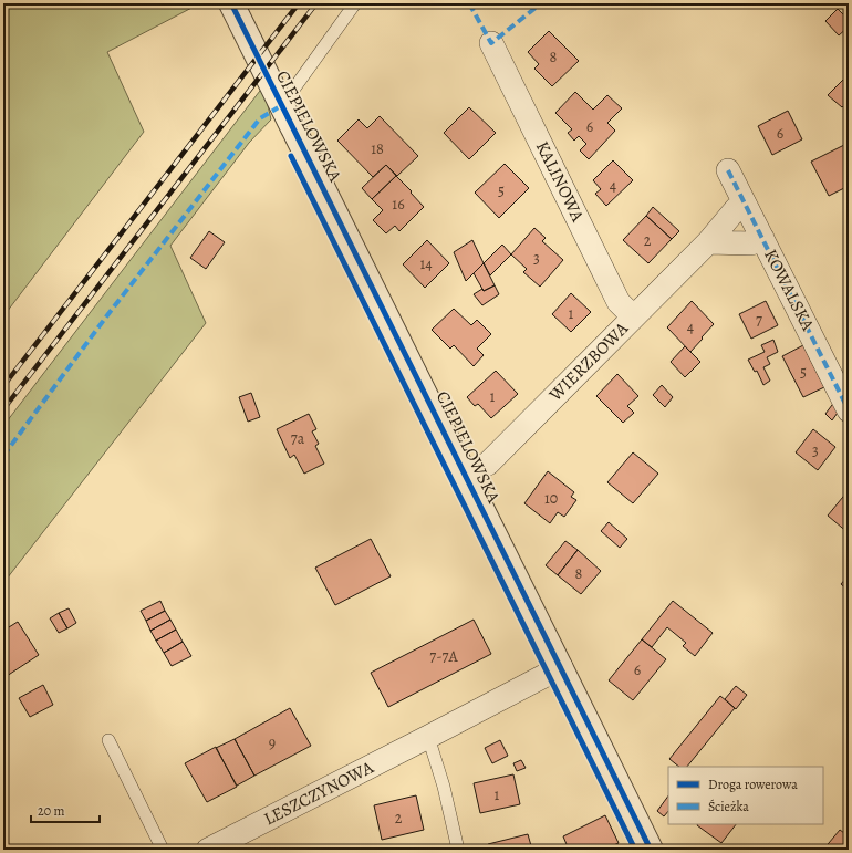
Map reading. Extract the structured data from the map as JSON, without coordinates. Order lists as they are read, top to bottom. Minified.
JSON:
{"streets":{"street":["CIEPIELOWSKA","KALINOWA","KOWALSKA","WIERZBOWA","LESZCZYNOWA"]},"crossings":[["CIEPIELOWSKA","WIERZBOWA"],["CIEPIELOWSKA","LESZCZYNOWA"],["KALINOWA","WIERZBOWA"],["KOWALSKA","WIERZBOWA"]],"house_numbers":["8","6","6","18","4","5","16","2","3","14","1","7","4","5","1","7a","3","10","8","7-7A","6","9","1","2"],"legend":["Droga rowerowa","Ścieżka"],"scale_bar":"20 m"}
